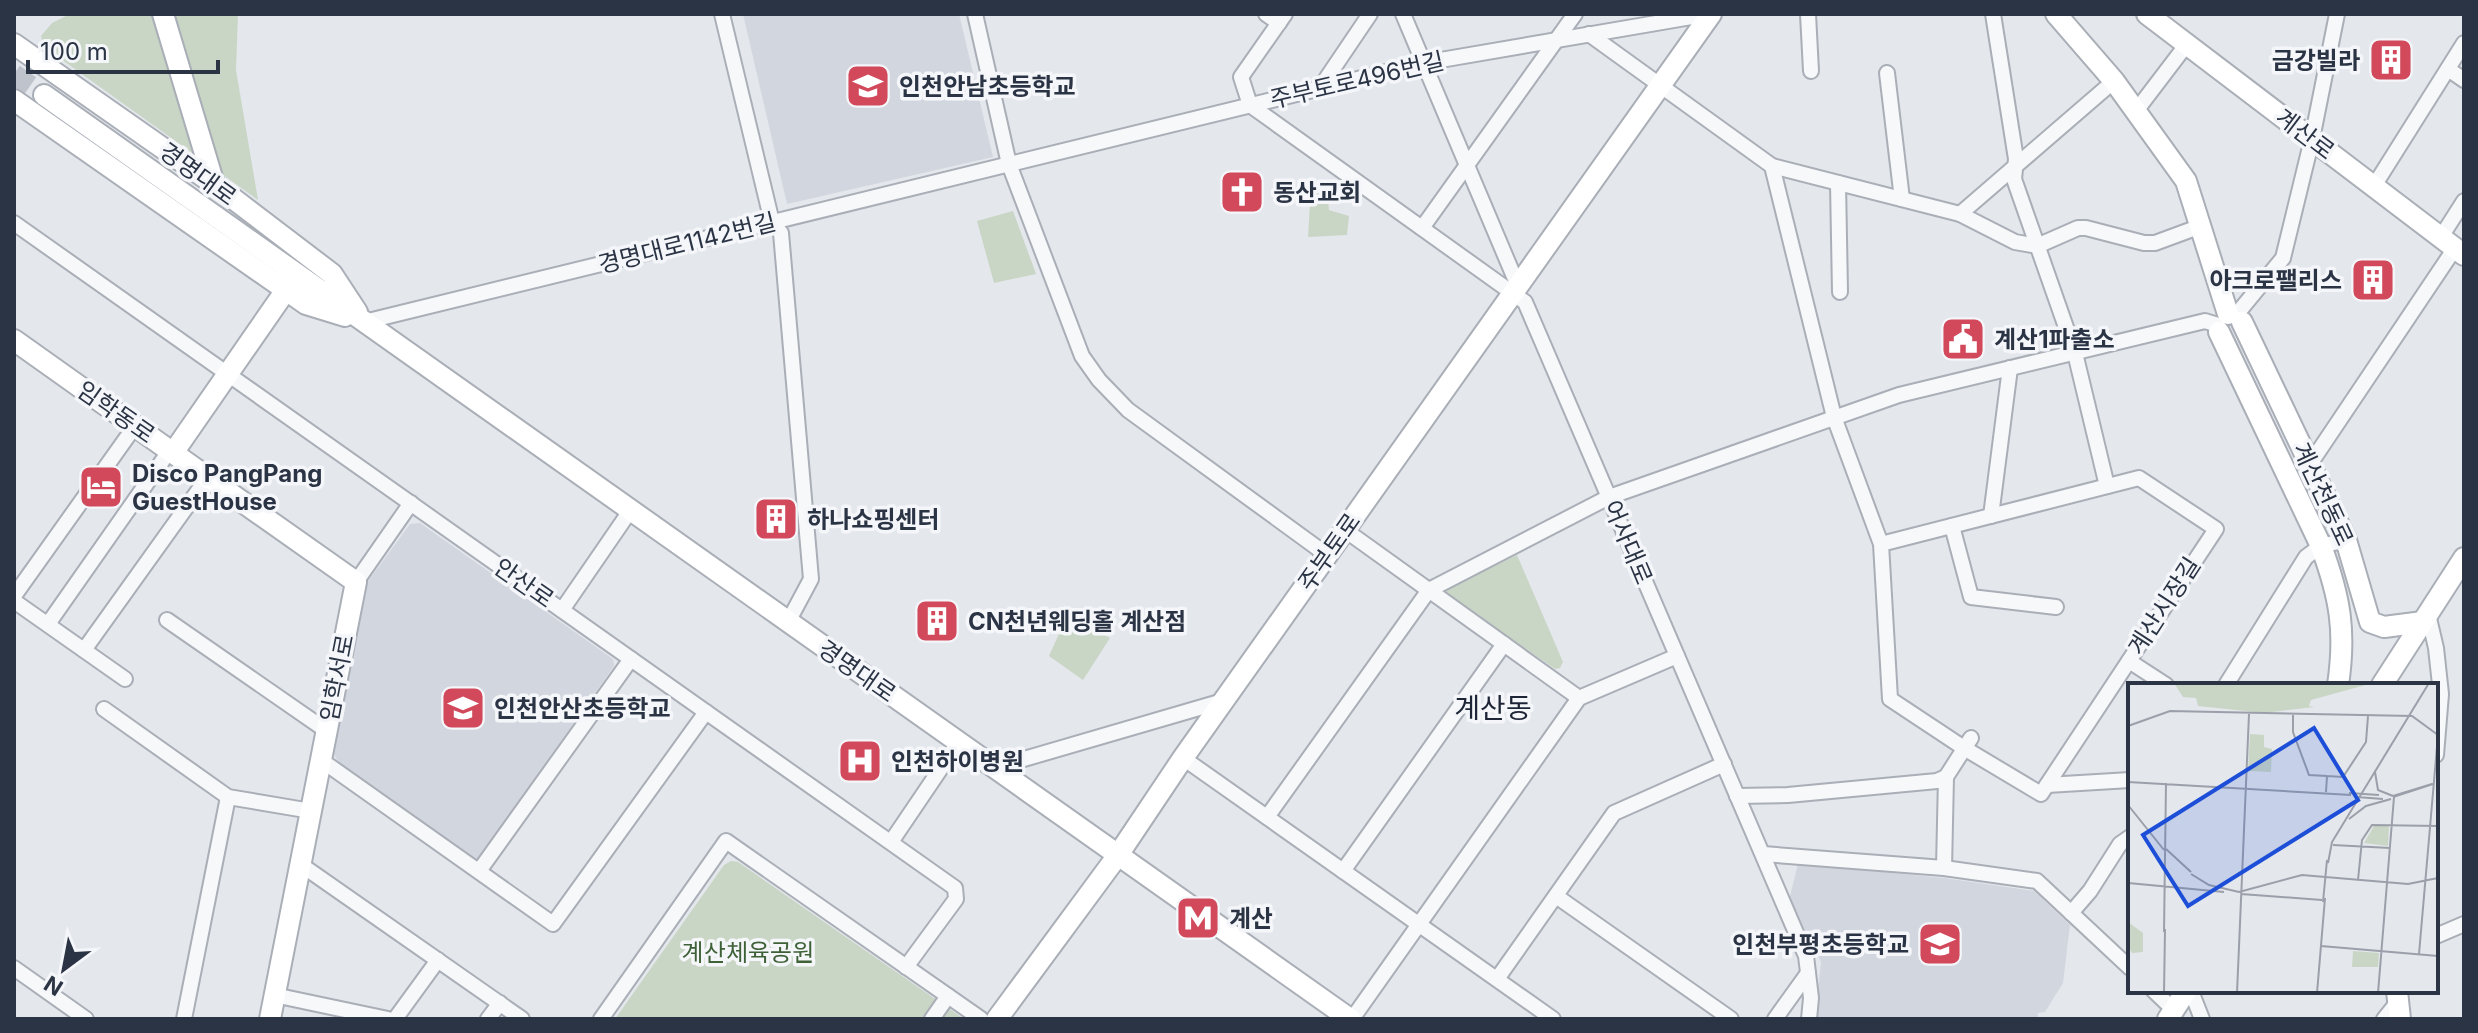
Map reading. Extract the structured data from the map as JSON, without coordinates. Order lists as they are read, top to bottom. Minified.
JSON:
{"streets":{"street":["주부토로496번길","계산로","경명대로","경명대로1142번길","임학동로","계산천동로","어사대로","주부토로","안산로","계산시장길","임학서로"]},"crossings":[["주부토로496번길","경명대로1142번길"],["주부토로496번길","주부토로"],["경명대로","경명대로1142번길"],["경명대로","임학동로"],["경명대로","주부토로"],["임학동로","안산로"],["어사대로","주부토로"]],"districts":["계산동"],"parks":["계산체육공원"],"places":{"building":["금강빌라","아크로팰리스","하나쇼핑센터","CN천년웨딩홀 계산점"],"school or university":["인천안남초등학교","인천안산초등학교","인천부평초등학교"],"church":["동산교회"],"public building":["계산1파출소"],"hotel":["Disco PangPang GuestHouse"],"hospital":["인천하이병원"],"metro station":["계산"]},"scale_bar":"100 m","north":"bottom left"}
